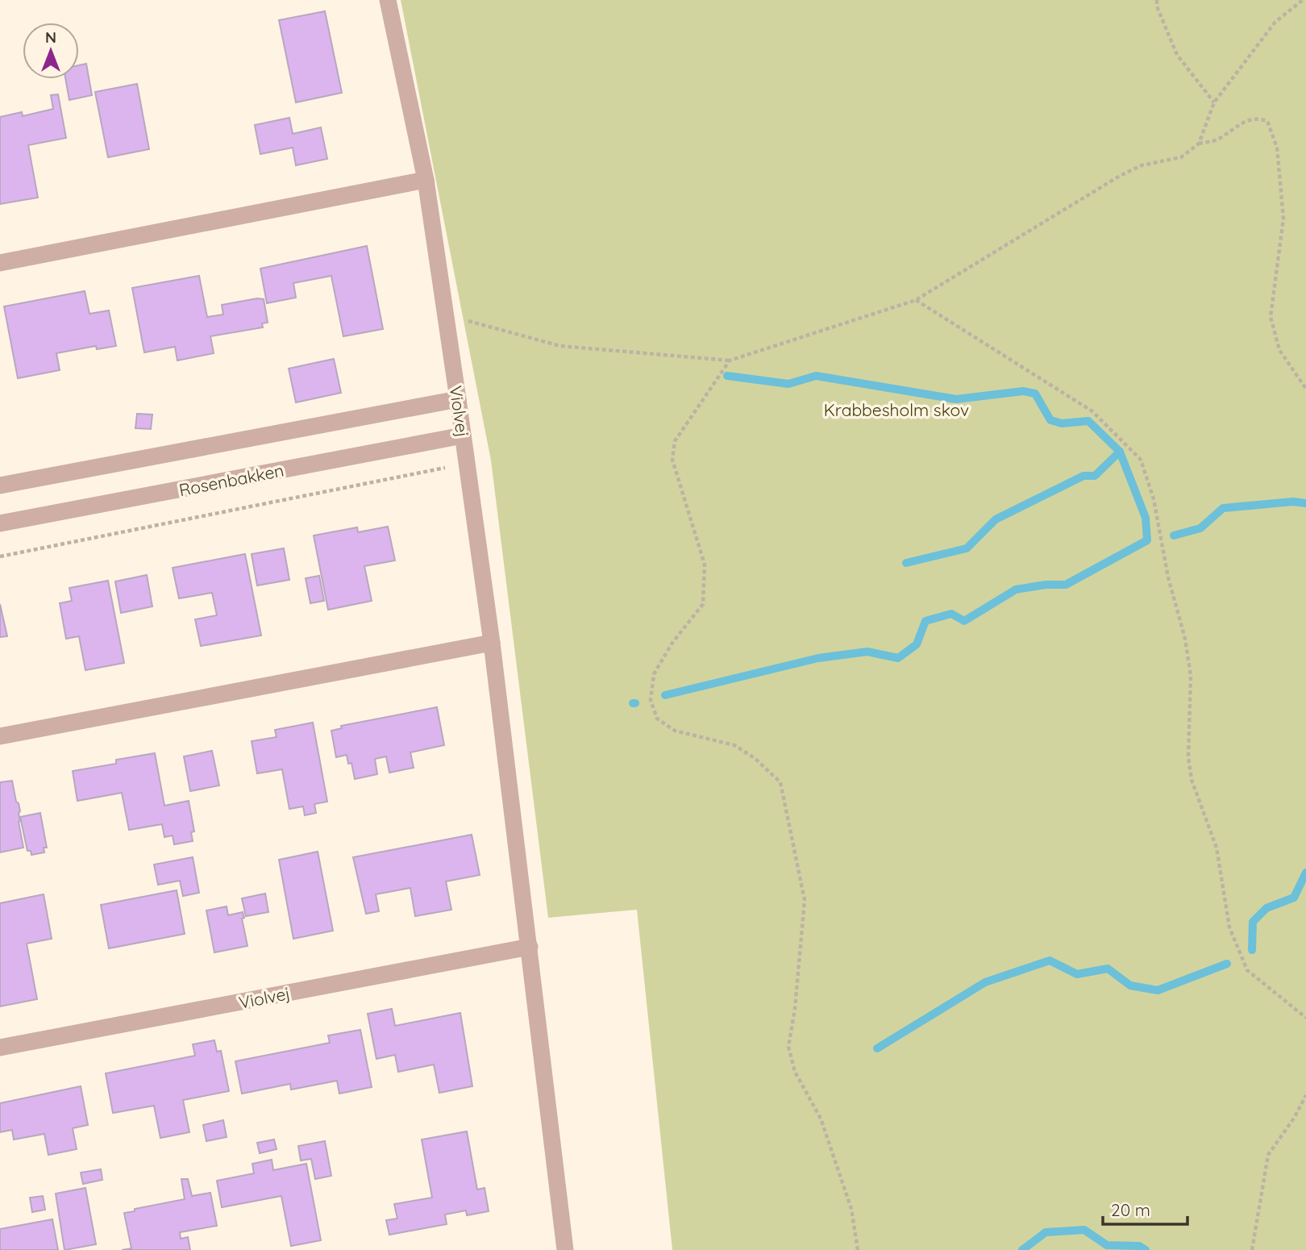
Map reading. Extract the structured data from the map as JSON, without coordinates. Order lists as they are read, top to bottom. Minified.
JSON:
{"streets":{"street":["Violvej","Rosenbakken"]},"crossings":[["Violvej","Rosenbakken"]],"parks":["Krabbesholm skov"],"scale_bar":"20 m","north":"top"}
